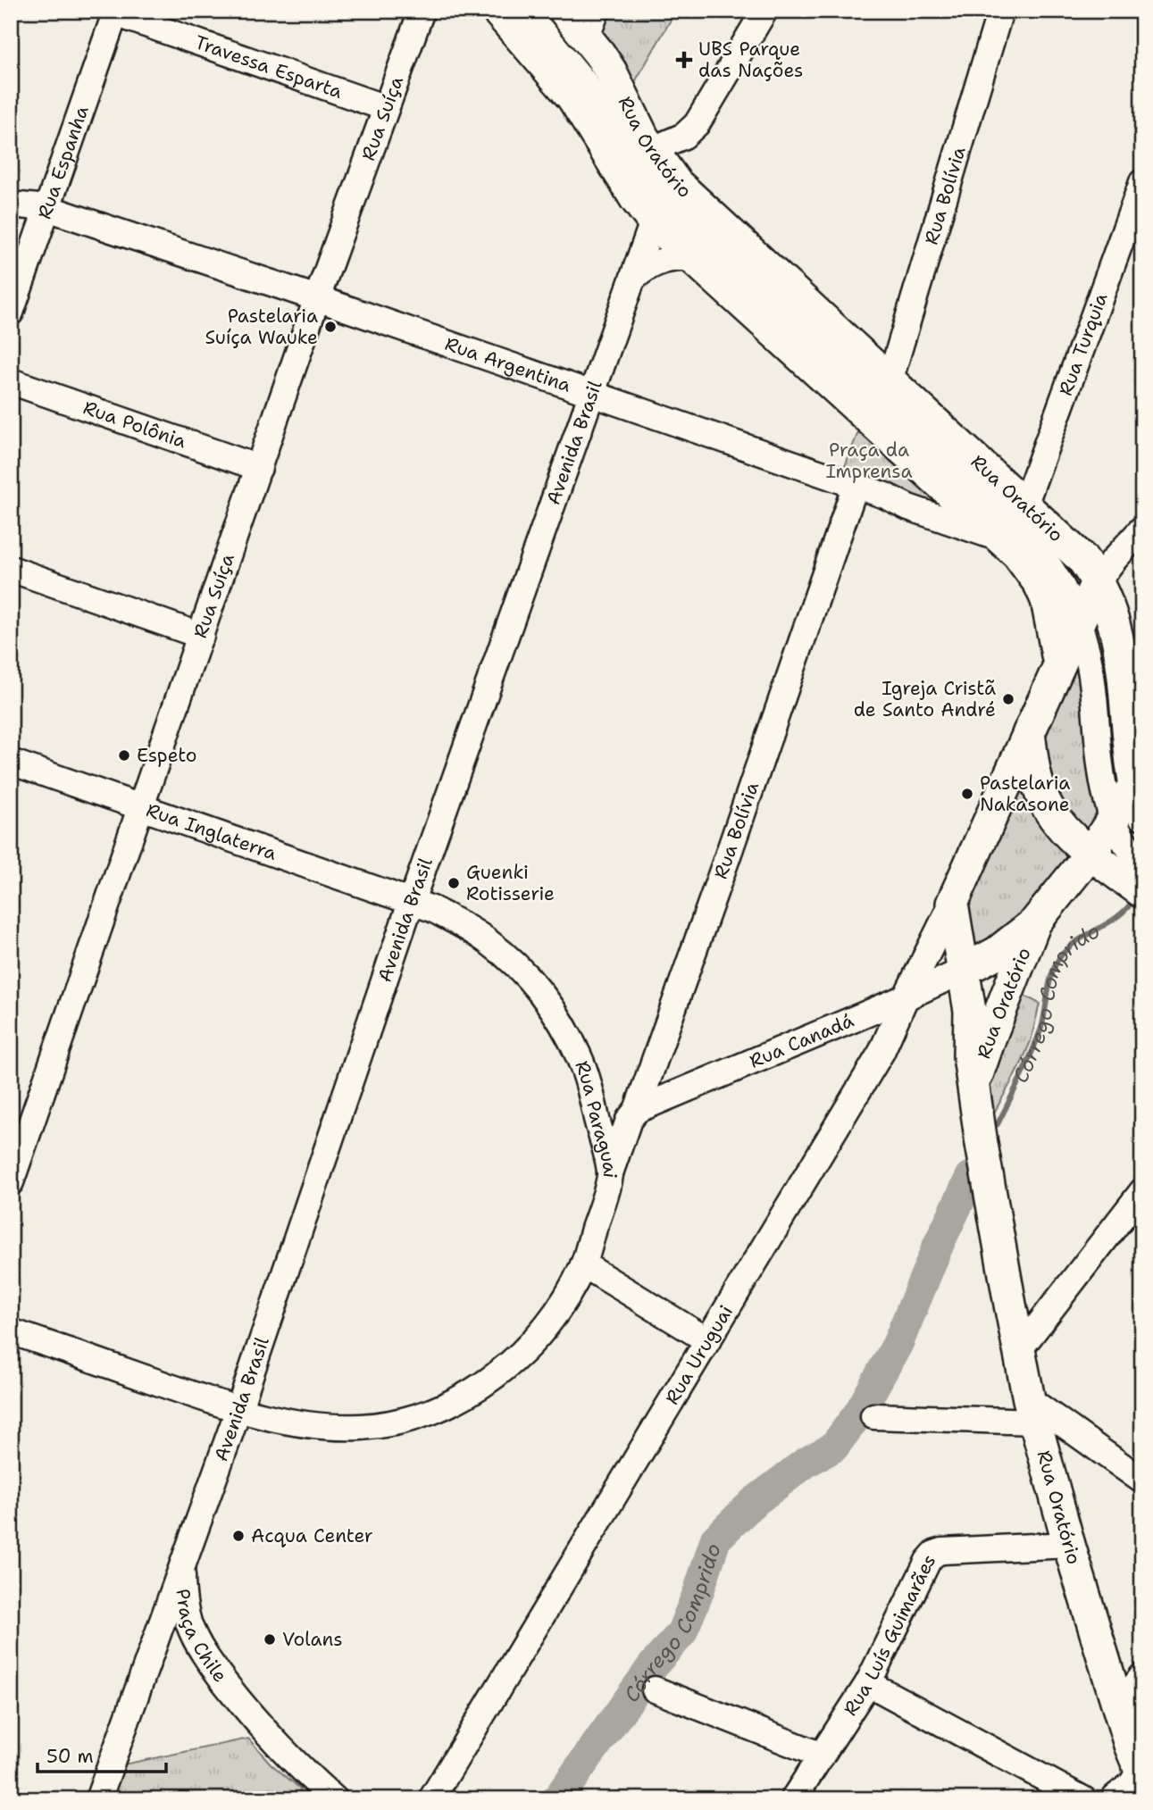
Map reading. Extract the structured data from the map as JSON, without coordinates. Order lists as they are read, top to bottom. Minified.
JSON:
{"streets":{"main road":["Rua Oratório"],"street":["Travessa Esparta","Rua Suíça","Rua Espanha","Rua Bolívia","Rua Turquia","Rua Argentina","Rua Polônia","Avenida Brasil","Rua Inglaterra","Rua Canadá","Rua Paraguai","Rua Uruguai","Praça Chile","Rua Luís Guimarães"]},"crossings":[["Travessa Esparta","Rua Suíça"],["Travessa Esparta","Rua Espanha"],["Rua Suíça","Rua Argentina"],["Rua Suíça","Rua Polônia"],["Rua Suíça","Rua Inglaterra"],["Rua Oratório","Rua Bolívia"],["Rua Oratório","Rua Turquia"],["Rua Oratório","Rua Canadá"],["Rua Oratório","Rua Uruguai"],["Rua Oratório","Rua Luís Guimarães"],["Rua Espanha","Rua Argentina"],["Rua Bolívia","Rua Argentina"],["Rua Bolívia","Rua Canadá"],["Rua Bolívia","Rua Paraguai"],["Rua Argentina","Avenida Brasil"],["Avenida Brasil","Rua Inglaterra"],["Avenida Brasil","Rua Paraguai"],["Avenida Brasil","Praça Chile"],["Rua Inglaterra","Rua Paraguai"],["Rua Canadá","Rua Uruguai"]],"water":["Córrego Comprido"],"parks":["Praça da Imprensa"],"places":{"health":["UBS Parque das Nações"],"other":["Pastelaria Suíça Wauke","Igreja Cristã de Santo André","Espeto","Pastelaria Nakasone","Guenki Rotisserie","Acqua Center","Volans"]},"scale_bar":"50 m"}
